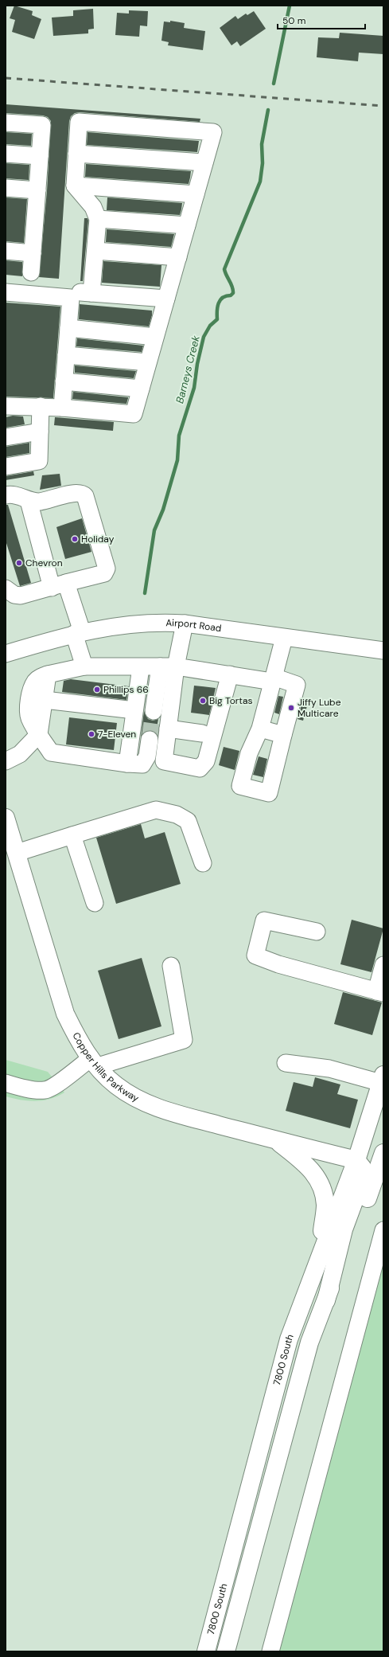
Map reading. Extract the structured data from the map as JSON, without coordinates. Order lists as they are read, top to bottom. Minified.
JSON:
{"streets":{"main road":["Copper Hills Parkway","7800 South"],"street":["Airport Road"]},"crossings":[["Copper Hills Parkway","7800 South"]],"water":["Barneys Creek"],"places":["Holiday","Chevron","Phillips 66","Big Tortas","Jiffy Lube Multicare","7-Eleven"],"scale_bar":"50 m"}
